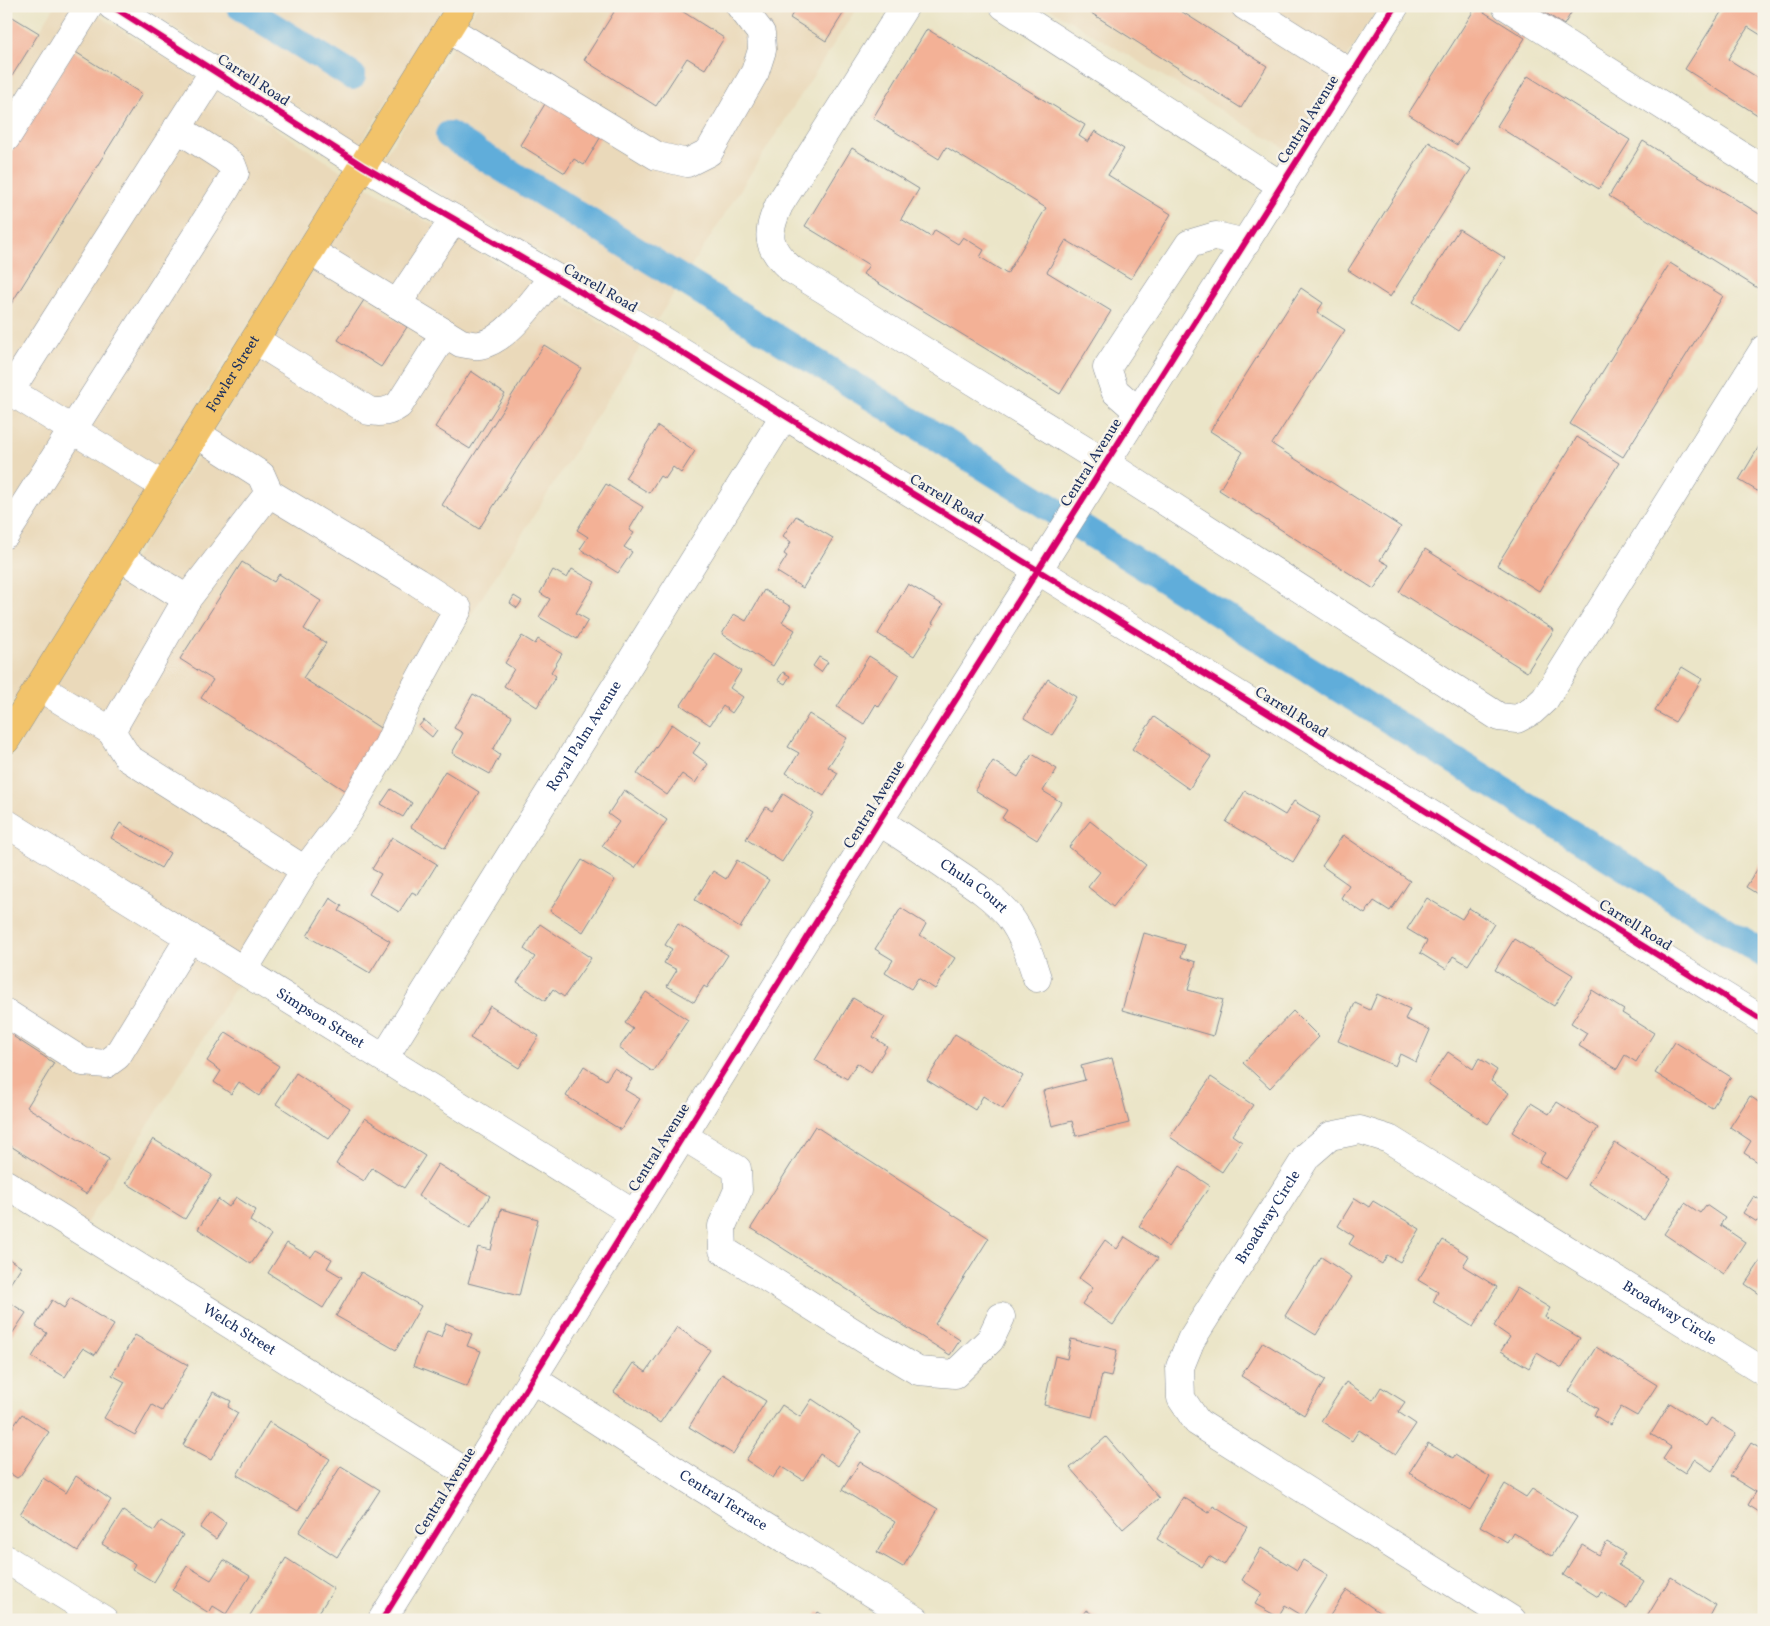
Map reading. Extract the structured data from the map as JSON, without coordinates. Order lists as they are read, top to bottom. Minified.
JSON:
{"streets":{"main road":["Fowler Street"],"street":["Carrell Road","Central Avenue","Royal Palm Avenue","Chula Court","Simpson Street","Broadway Circle","Welch Street","Central Terrace"]},"crossings":[["Carrell Road","Central Avenue"],["Carrell Road","Fowler Street"],["Carrell Road","Royal Palm Avenue"],["Central Avenue","Chula Court"],["Central Avenue","Simpson Street"],["Central Avenue","Welch Street"],["Central Avenue","Central Terrace"],["Royal Palm Avenue","Simpson Street"]]}
